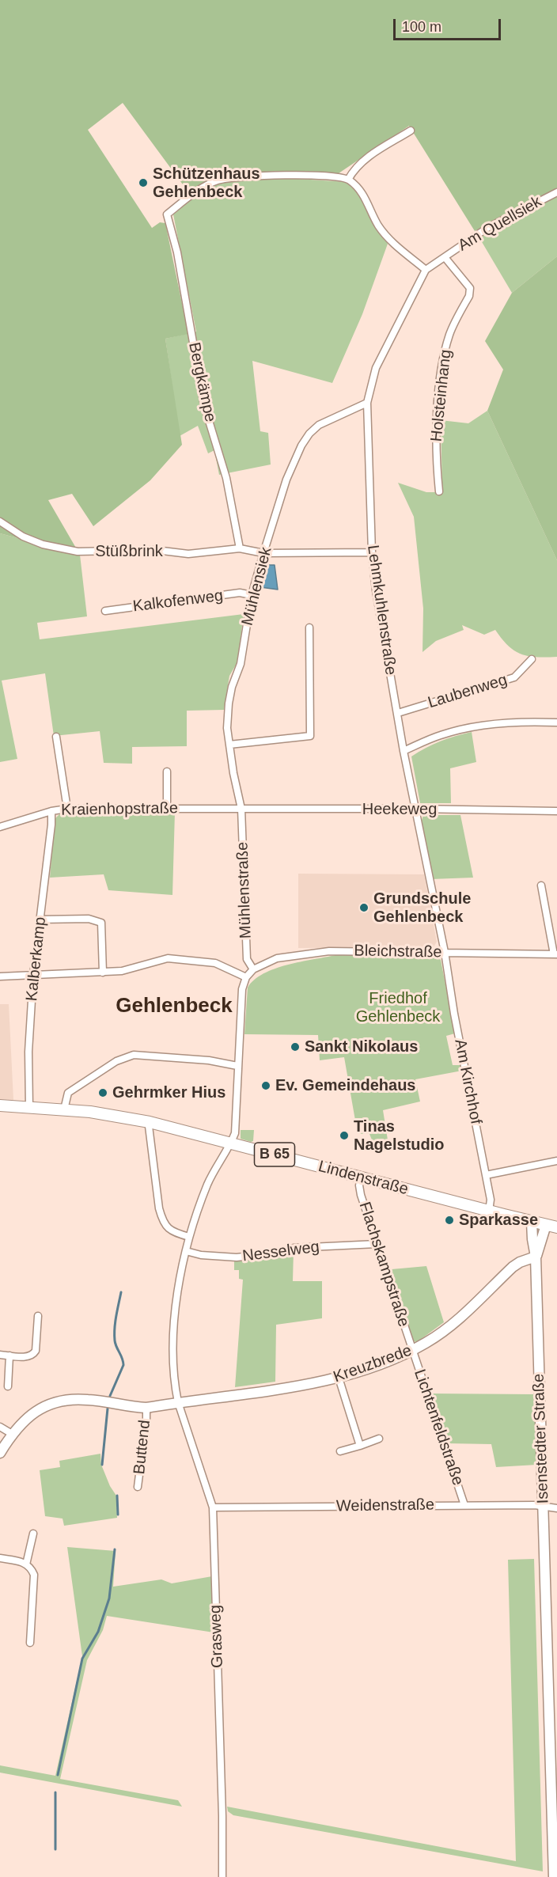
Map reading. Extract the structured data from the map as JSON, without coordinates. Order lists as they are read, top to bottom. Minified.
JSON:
{"streets":{"main road":["B 65","Lindenstraße","Kreuzbrede","Isenstedter Straße"],"street":["Am Quellsiek","Bergkämpe","Holsteinhang","Stüßbrink","Mühlensiek","Kalkofenweg","Lehmkuhlenstraße","Laubenweg","Kraienhopstraße","Heekeweg","Mühlenstraße","Bleichstraße","Kalberkamp","Am Kirchhof","Nesselweg","Flachskampstraße","Lichtenfeldstraße","Buttend","Weidenstraße","Grasweg"]},"crossings":[["Am Quellsiek","Holsteinhang"],["Am Quellsiek","Lehmkuhlenstraße"],["Bergkämpe","Stüßbrink"],["Holsteinhang","Lehmkuhlenstraße"],["Stüßbrink","Mühlensiek"],["Stüßbrink","Lehmkuhlenstraße"],["Mühlensiek","Kalkofenweg"],["Mühlensiek","Lehmkuhlenstraße"],["Mühlensiek","Kraienhopstraße"],["Mühlensiek","Heekeweg"],["Mühlensiek","Mühlenstraße"],["Lehmkuhlenstraße","Laubenweg"],["Lehmkuhlenstraße","Heekeweg"],["Lehmkuhlenstraße","Bleichstraße"],["Lehmkuhlenstraße","Am Kirchhof"],["Kraienhopstraße","Heekeweg"],["Kraienhopstraße","Mühlenstraße"],["Kraienhopstraße","Kalberkamp"],["Heekeweg","Mühlenstraße"],["Mühlenstraße","Bleichstraße"],["Bleichstraße","Am Kirchhof"],["Kalberkamp","Lindenstraße"],["Am Kirchhof","Lindenstraße"],["Lindenstraße","Flachskampstraße"],["Lindenstraße","Isenstedter Straße"],["Lindenstraße","Grasweg"],["Nesselweg","Flachskampstraße"],["Nesselweg","Grasweg"],["Flachskampstraße","Kreuzbrede"],["Flachskampstraße","Lichtenfeldstraße"],["Kreuzbrede","Lichtenfeldstraße"],["Kreuzbrede","Isenstedter Straße"],["Kreuzbrede","Buttend"],["Kreuzbrede","Grasweg"],["Lichtenfeldstraße","Weidenstraße"],["Isenstedter Straße","Weidenstraße"],["Weidenstraße","Grasweg"]],"districts":["Gehlenbeck"],"parks":["Friedhof Gehlenbeck"],"places":["Schützenhaus Gehlenbeck","Grundschule Gehlenbeck","Sankt Nikolaus","Ev. Gemeindehaus","Gehrmker Hius","Tinas Nagelstudio","Sparkasse"],"scale_bar":"100 m"}
